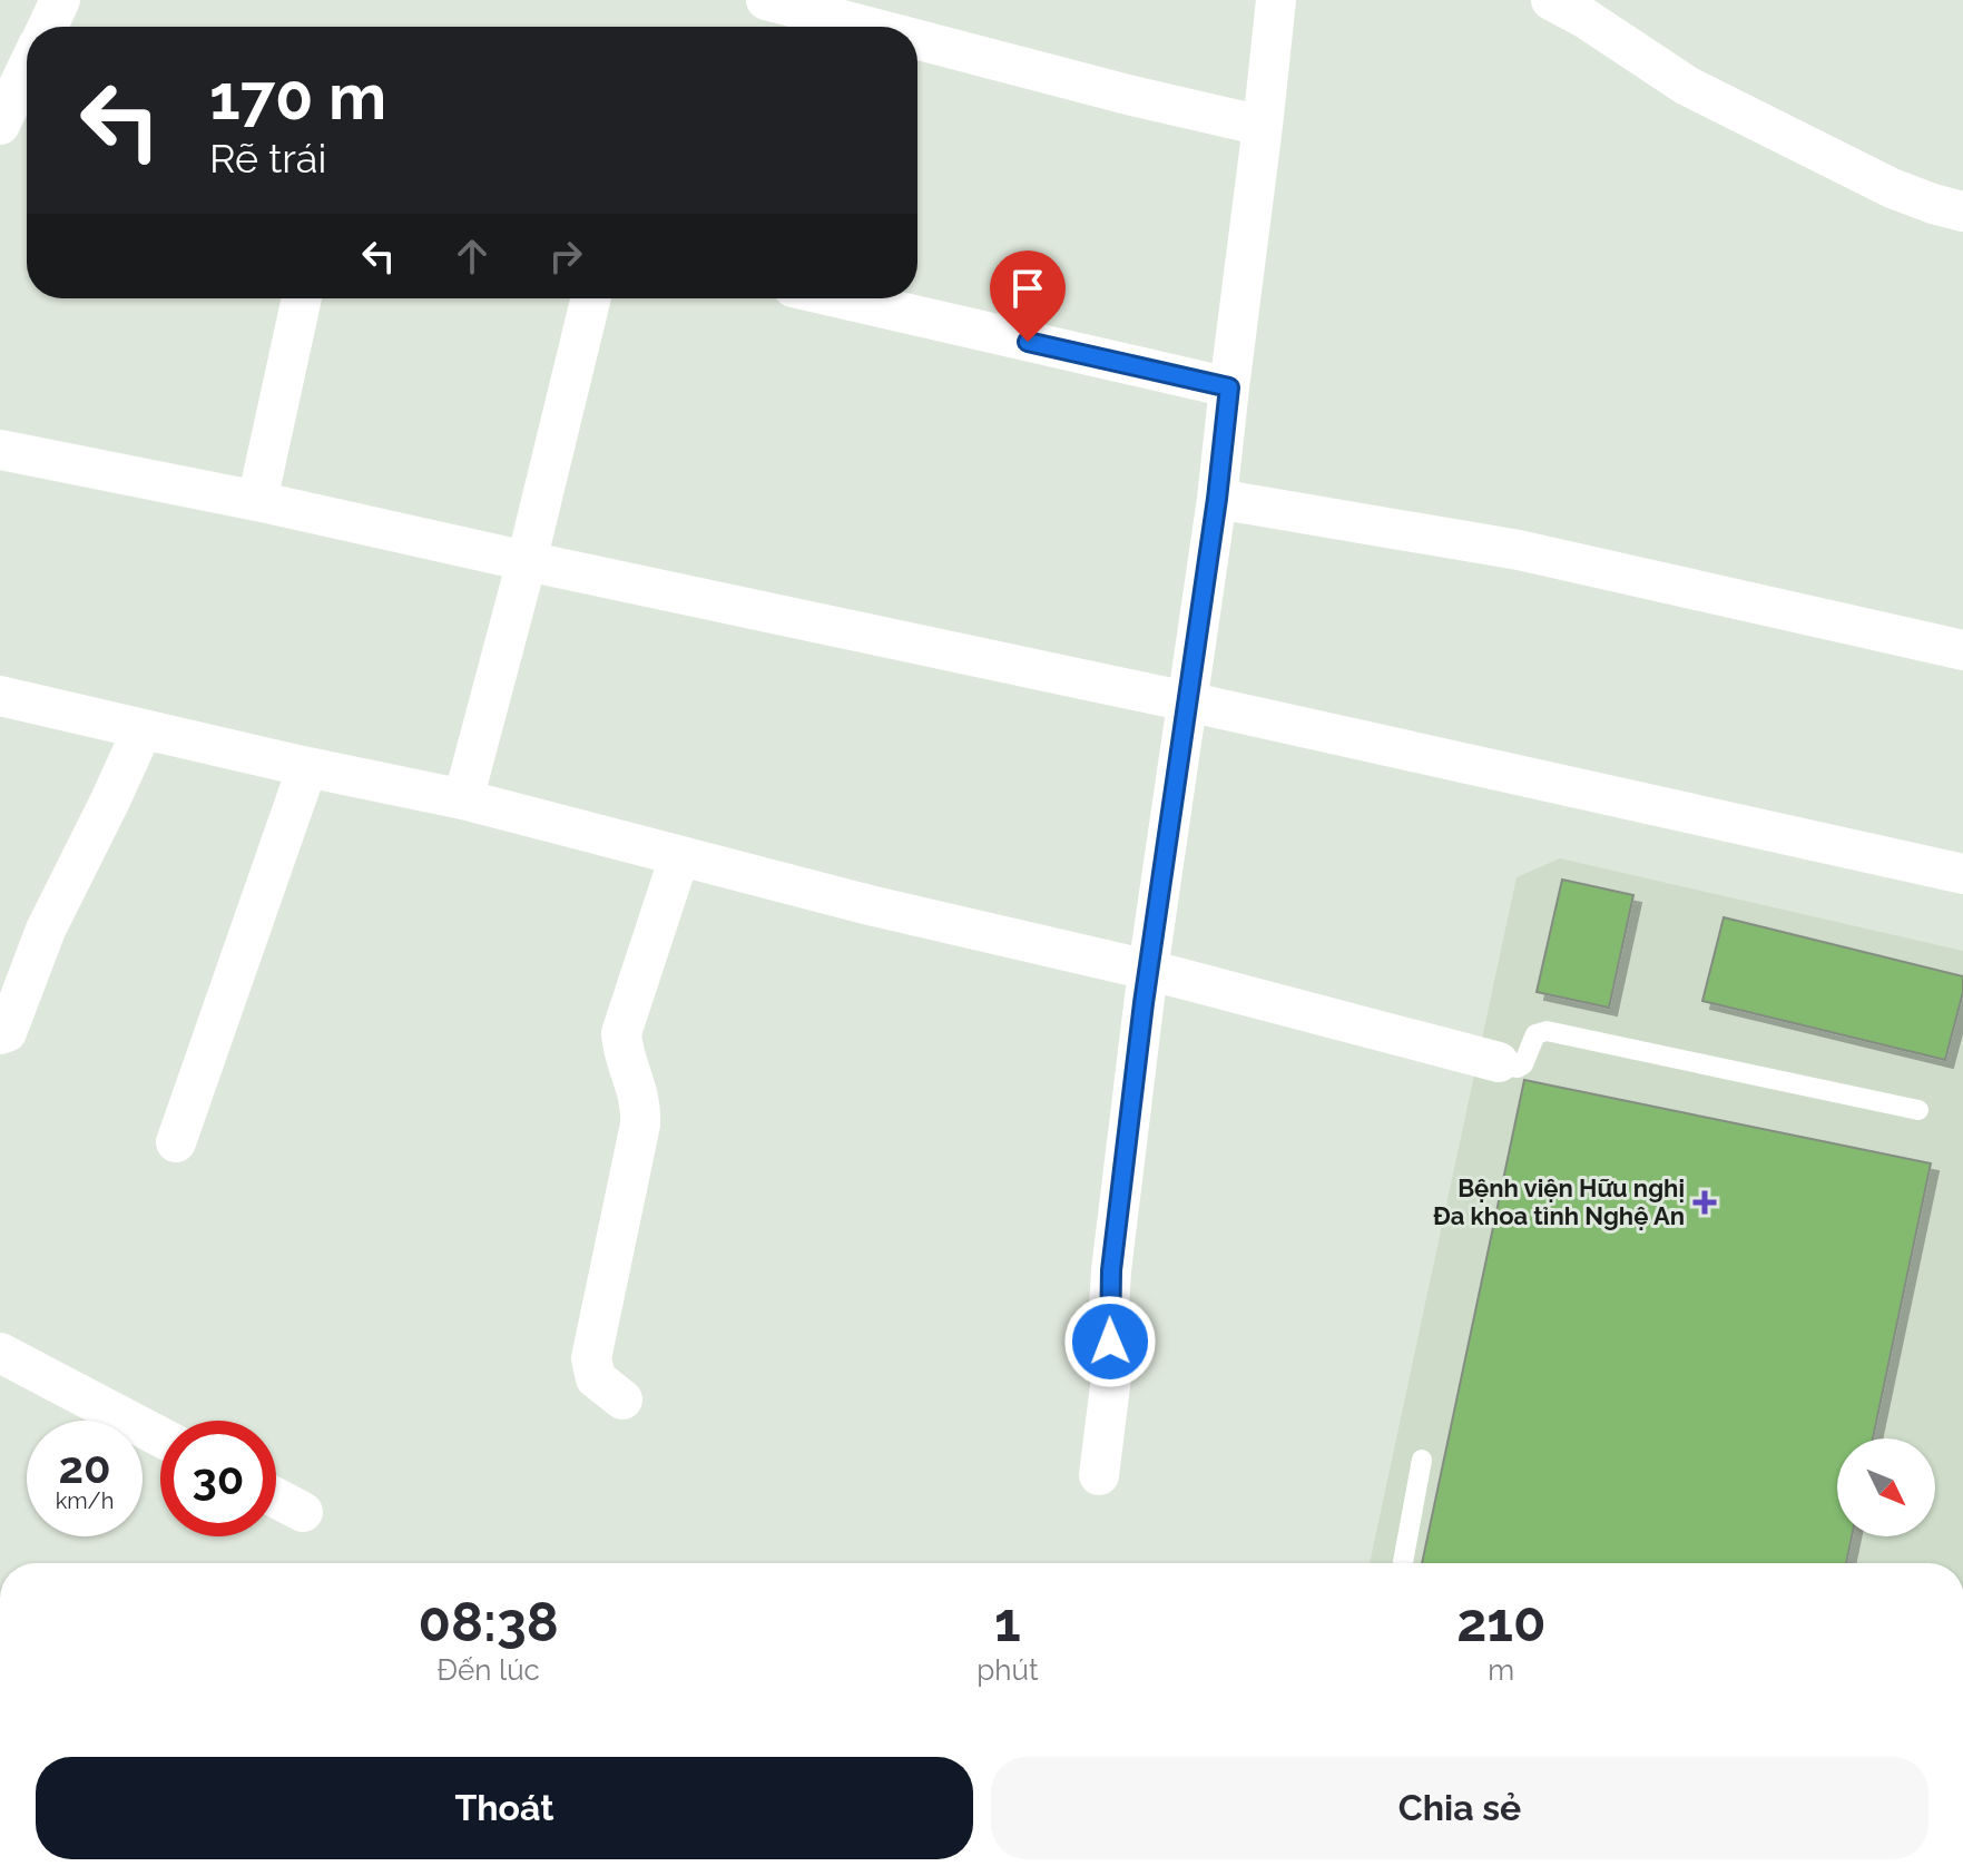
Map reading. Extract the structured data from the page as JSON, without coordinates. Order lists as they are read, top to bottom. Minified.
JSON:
{"places":{"health":["Bệnh viện Hữu nghị Đa khoa tỉnh Nghệ An"]},"north":"bottom right","page":{"turn":["170 m","Rẽ trái"],"speed":"20 km/h","limit":"30","eta":["08:38","Đến lúc","1","phút","210","m"],"buttons":["Thoát","Chia sẻ"]}}
